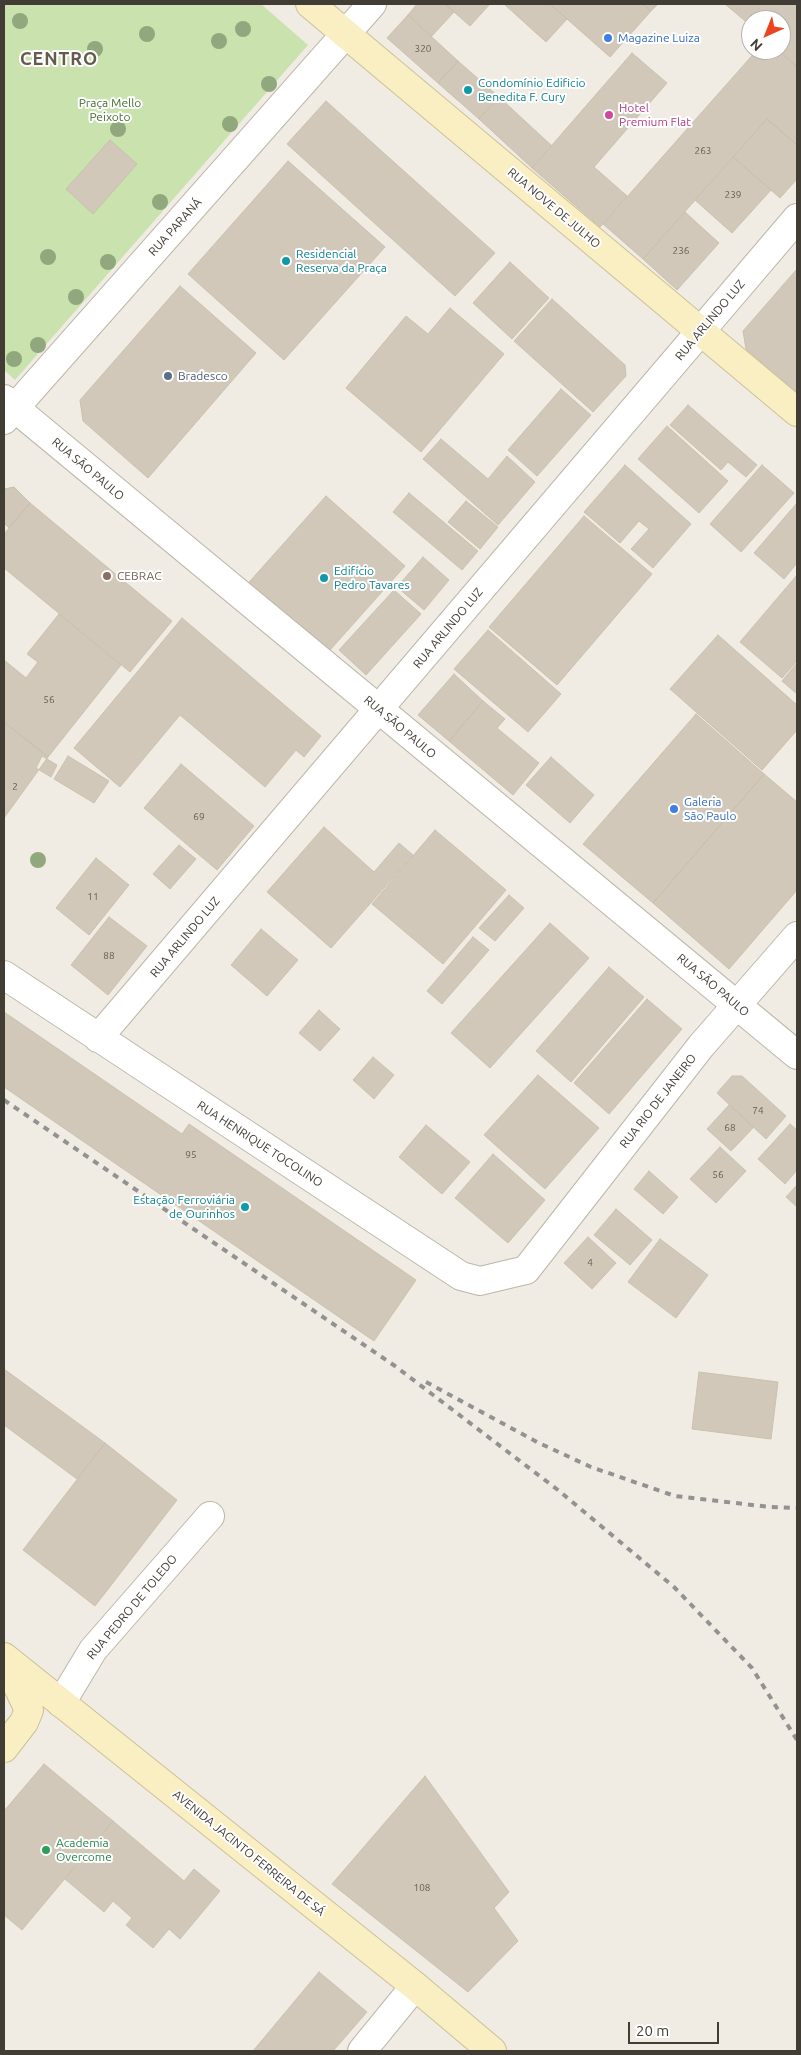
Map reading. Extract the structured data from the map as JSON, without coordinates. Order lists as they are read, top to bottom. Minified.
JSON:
{"streets":{"street":["RUA NOVE DE JULHO","RUA PARANÁ","RUA ARLINDO LUZ","RUA SÃO PAULO","RUA RIO DE JANEIRO","RUA HENRIQUE TOCOLINO","RUA PEDRO DE TOLEDO","AVENIDA JACINTO FERREIRA DE SÁ"]},"crossings":[["RUA NOVE DE JULHO","RUA PARANÁ"],["RUA NOVE DE JULHO","RUA ARLINDO LUZ"],["RUA PARANÁ","RUA SÃO PAULO"],["RUA ARLINDO LUZ","RUA SÃO PAULO"],["RUA ARLINDO LUZ","RUA HENRIQUE TOCOLINO"],["RUA SÃO PAULO","RUA RIO DE JANEIRO"],["RUA RIO DE JANEIRO","RUA HENRIQUE TOCOLINO"],["RUA PEDRO DE TOLEDO","AVENIDA JACINTO FERREIRA DE SÁ"]],"districts":["CENTRO"],"parks":["Praça Mello Peixoto"],"places":["Magazine Luiza","Condomínio Edificio Benedita F. Cury","Hotel Premium Flat","Residencial Reserva da Praça","Bradesco","CEBRAC","Edifício Pedro Tavares","Galeria São Paulo","Estação Ferroviária de Ourinhos","Academia Overcome"],"house_numbers":["320","263","239","236","56","2","69","11","88","74","68","95","56","4","108"],"scale_bar":"20 m","north":"bottom left"}
